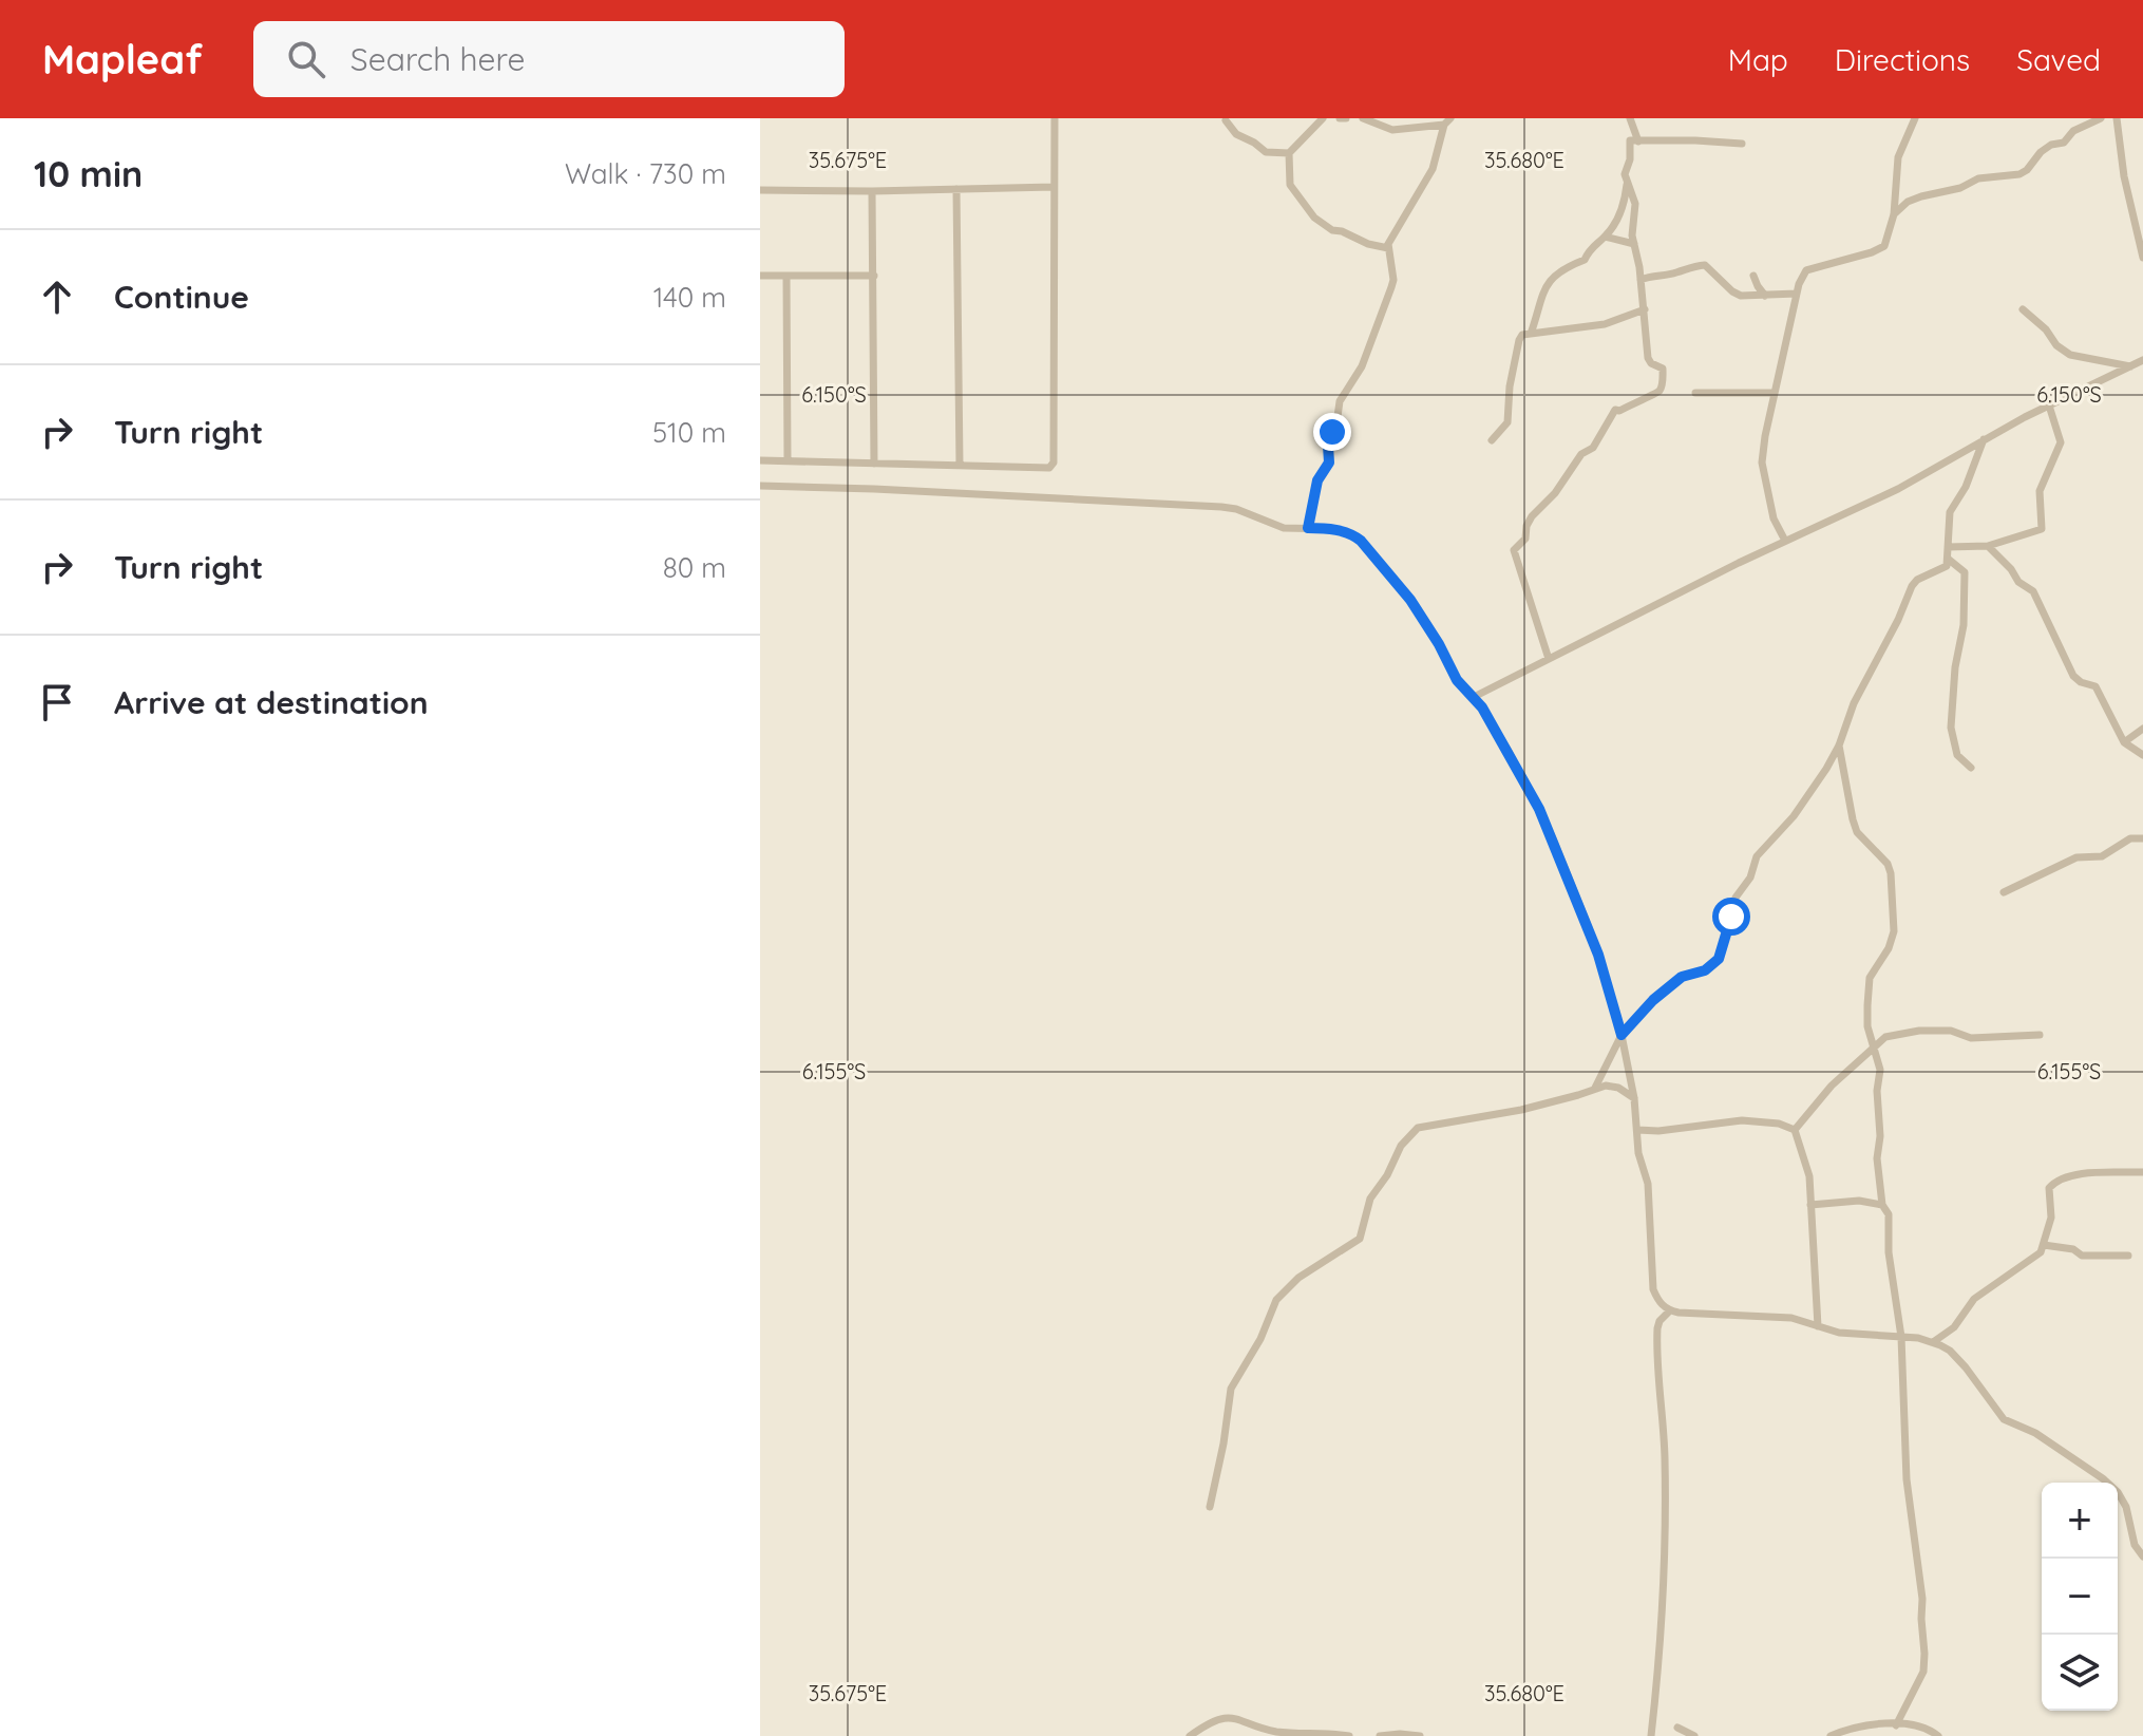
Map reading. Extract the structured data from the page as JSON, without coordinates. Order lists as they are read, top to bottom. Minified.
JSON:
{"page":{"header":"Mapleaf","search":"Search here","nav":["Map","Directions","Saved"],"heading":["10 min","Walk · 730 m"],"list":[["Continue","140 m"],["Turn right","510 m"],["Turn right","80 m"],"Arrive at destination"],"map_buttons":["+","−"]},"coordinates":["35.675°E","35.680°E","6.150°S","6.155°S"]}
